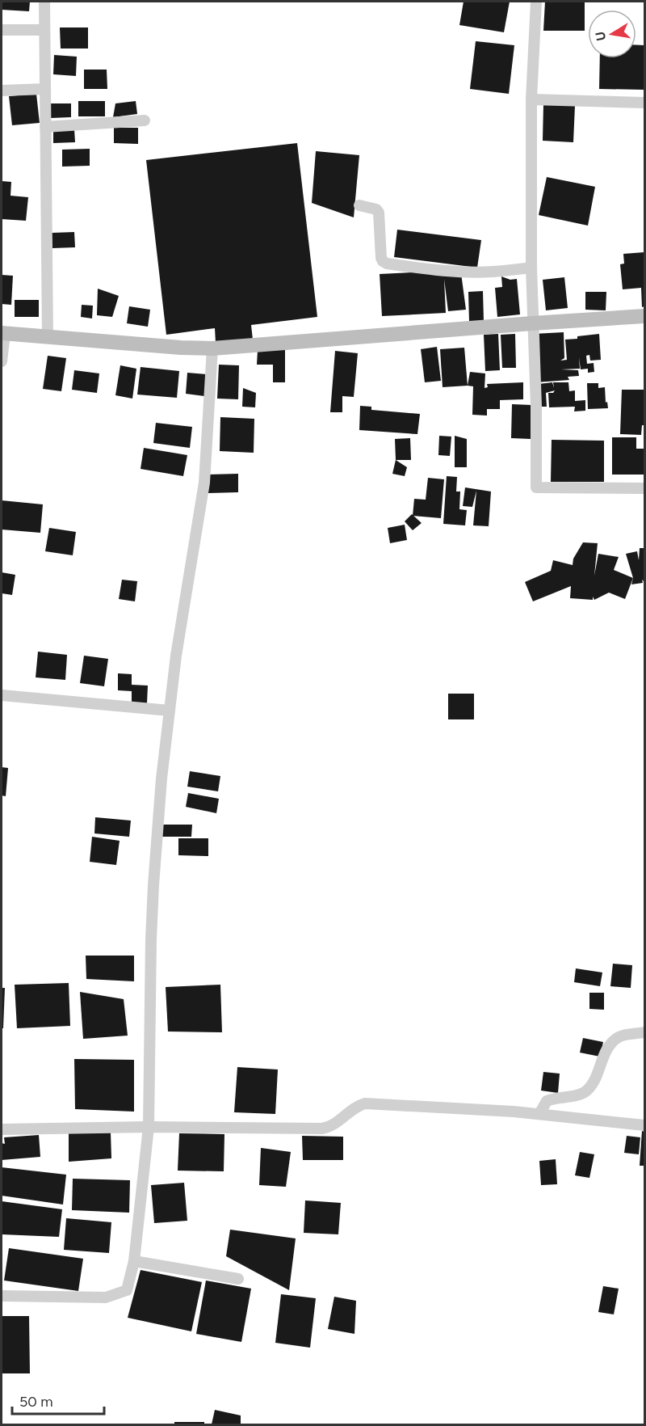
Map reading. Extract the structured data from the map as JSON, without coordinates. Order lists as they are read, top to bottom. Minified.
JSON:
{"scale_bar":"50 m","north":"left"}
